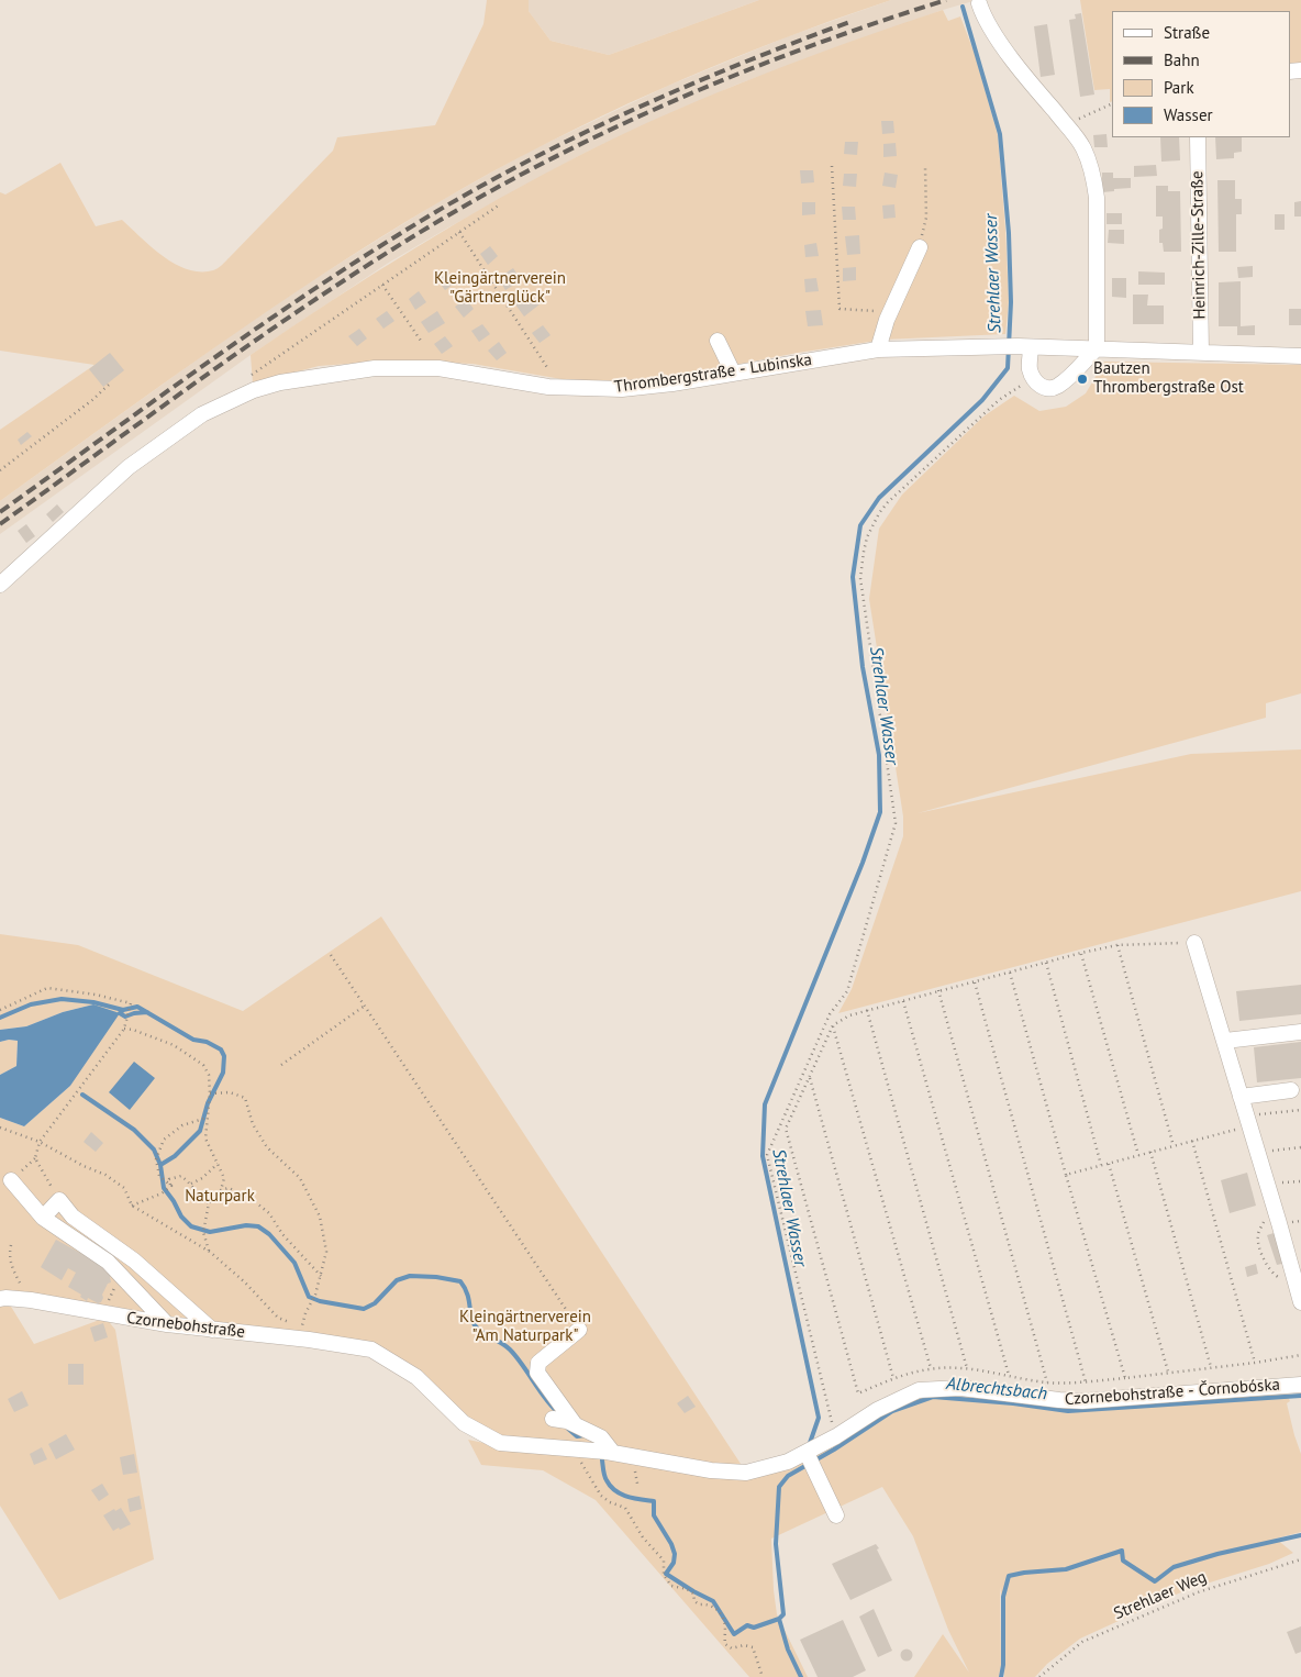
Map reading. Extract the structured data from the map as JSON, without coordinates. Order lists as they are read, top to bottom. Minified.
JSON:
{"streets":{"street":["Heinrich-Zille-Straße","Thrombergstraße - Lubinska","Czornebohstraße","Czornebohstraße - Čornobóska"],"path":["Strehlaer Weg"]},"crossings":[["Heinrich-Zille-Straße","Thrombergstraße - Lubinska"],["Czornebohstraße","Czornebohstraße - Čornobóska"]],"water":["Strehlaer Wasser","Albrechtsbach"],"parks":["Kleingärtnerverein \"Gärtnerglück\"","Naturpark","Kleingärtnerverein \"Am Naturpark\""],"places":["Bautzen Thrombergstraße Ost"],"legend":["Straße","Bahn","Park","Wasser"]}
